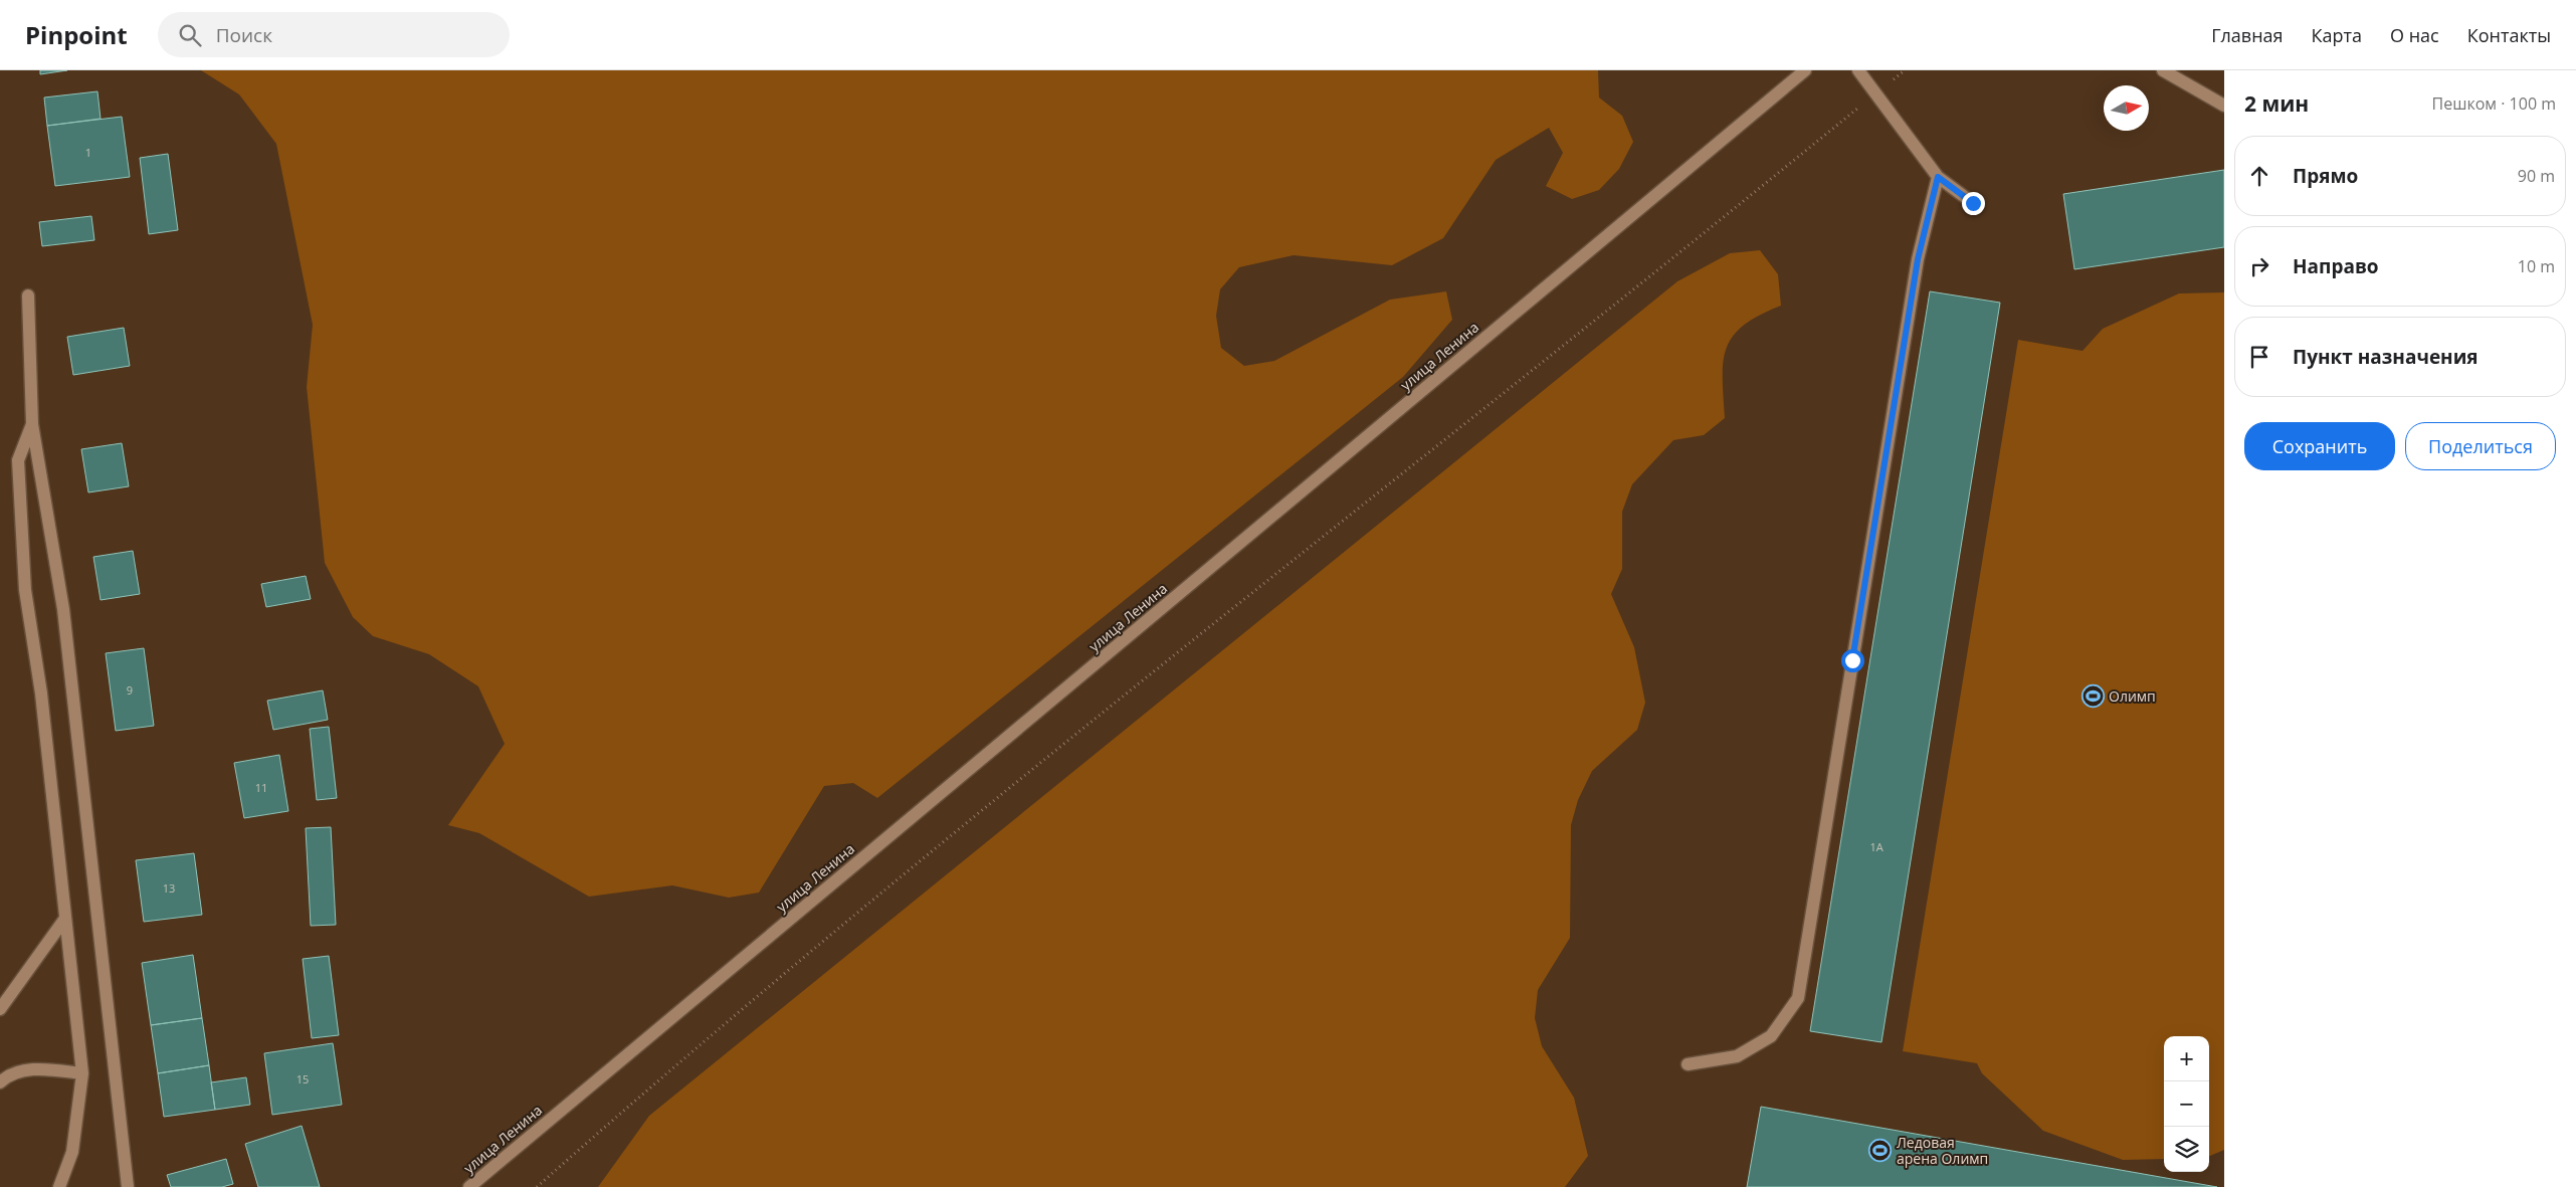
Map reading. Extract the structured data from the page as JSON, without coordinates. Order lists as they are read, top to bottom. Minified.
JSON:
{"streets":{"street":["улица Ленина"]},"places":{"sports":["Олимп","Ледовая арена Олимп"]},"house_numbers":["1","9","11","1А","13","15"],"north":"right","page":{"header":"Pinpoint","search":"Поиск","nav":["Главная","Карта","О нас","Контакты"],"heading":["2 мин","Пешком · 100 m"],"list":[["Прямо","90 m"],["Направо","10 m"],"Пункт назначения"],"buttons":["Сохранить","Поделиться"],"map_buttons":["+","−"]}}
